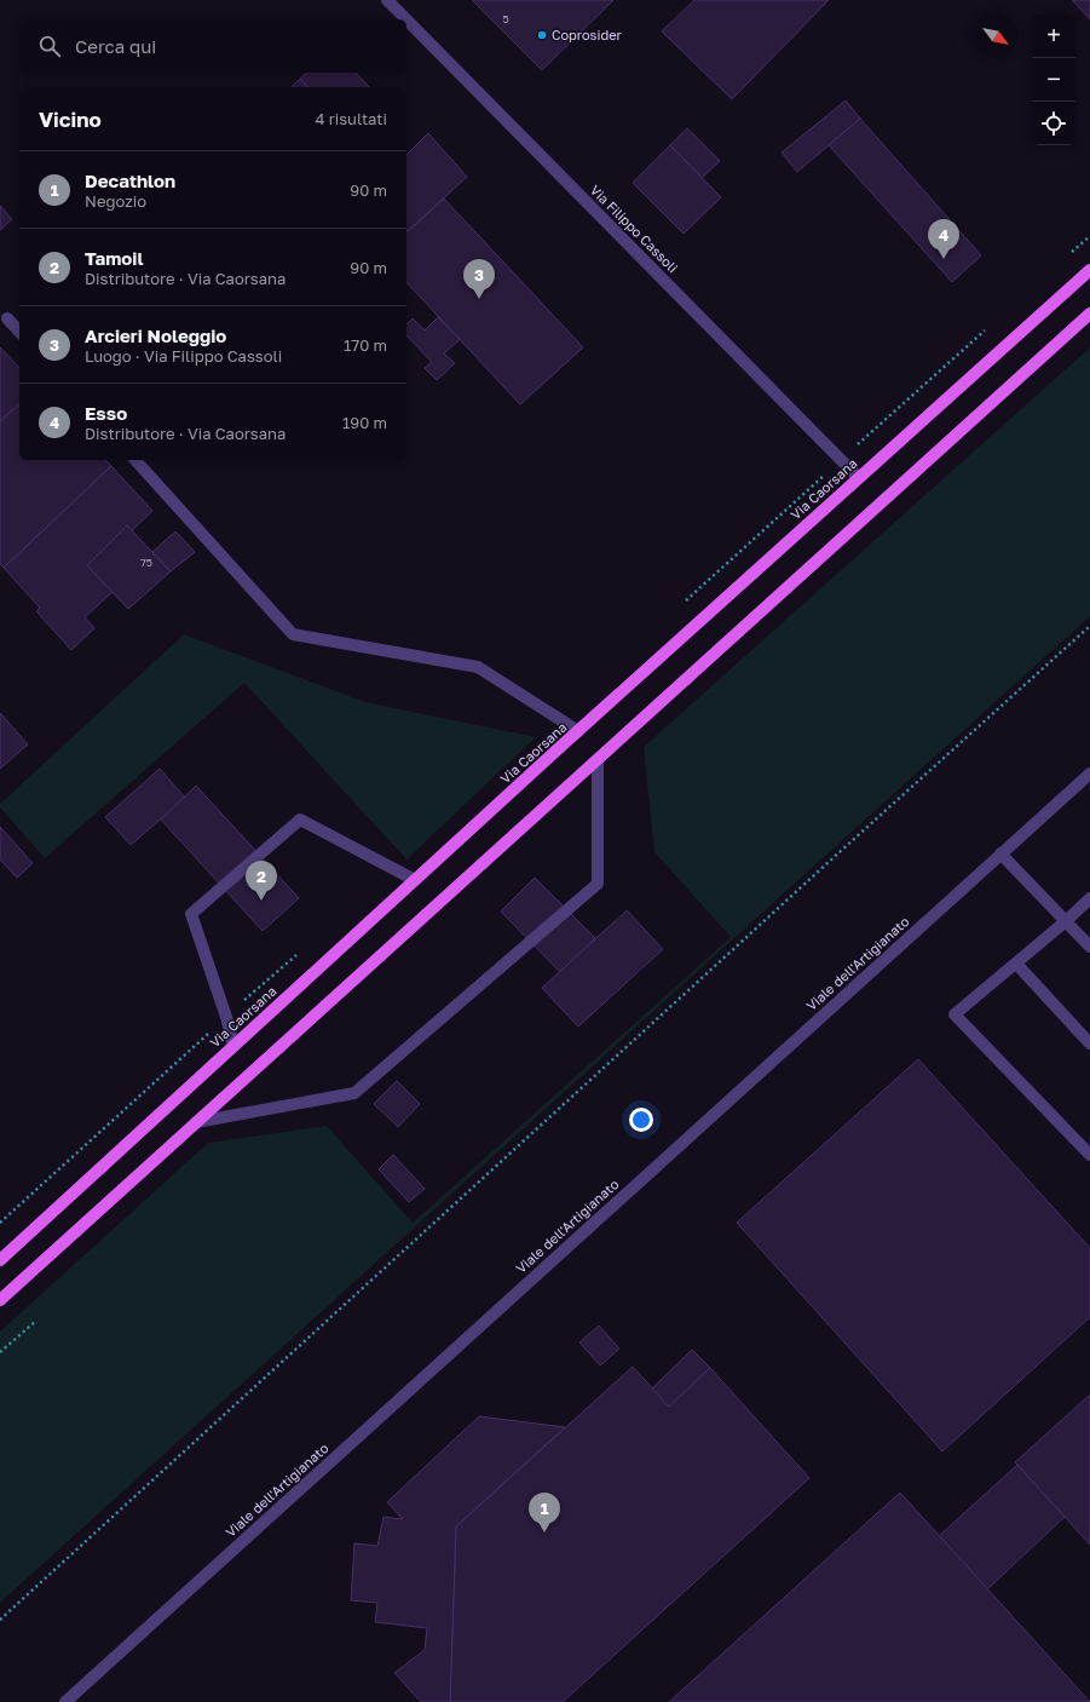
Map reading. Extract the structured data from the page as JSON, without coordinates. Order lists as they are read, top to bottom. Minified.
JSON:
{"streets":{"main road":["Via Caorsana"],"street":["Via Filippo Cassoli","Viale dell'Artigianato"]},"crossings":[["Via Filippo Cassoli","Via Caorsana"]],"places":["Coprosider"],"house_numbers":["5","75"],"north":"bottom right","page":{"map_buttons":["+","−"],"search":"Cerca qui","heading":["Vicino","4 risultati"],"list":[{"mark":"1","name":"Decathlon","note":"Negozio","value":"90 m"},{"mark":"2","name":"Tamoil","note":"Distributore · Via Caorsana","value":"90 m"},{"mark":"3","name":"Arcieri Noleggio","note":"Luogo · Via Filippo Cassoli","value":"170 m"},{"mark":"4","name":"Esso","note":"Distributore · Via Caorsana","value":"190 m"}],"pins":["4","3","2","1"]}}
